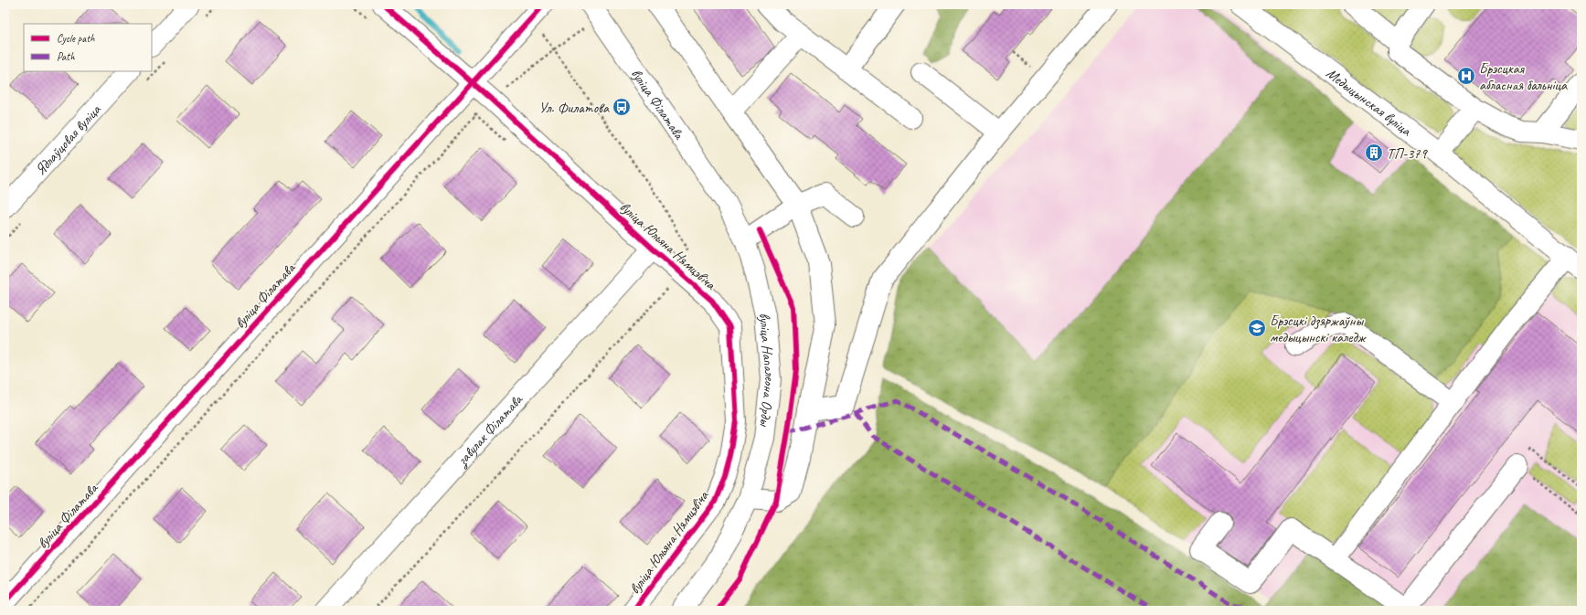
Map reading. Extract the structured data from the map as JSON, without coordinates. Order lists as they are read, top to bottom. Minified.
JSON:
{"streets":{"street":["Медыцынская вуліца","вуліца Філатава","Ядлаўцовая вуліца","вуліца Юльяна Нямцэвіча","вуліца Напалеона Орды","завулак Філатава"]},"crossings":[["вуліца Філатава","вуліца Юльяна Нямцэвіча"],["вуліца Філатава","вуліца Напалеона Орды"],["вуліца Юльяна Нямцэвіча","завулак Філатава"]],"places":{"hospital":["Брэсцкая абласная бальніца"],"bus stop":["Ул. Филатова"],"building":["ТП-379"],"school or university":["Брэсцкі дзяржаўны медыцынскі каледж"]},"legend":["Cycle path","Path"]}
